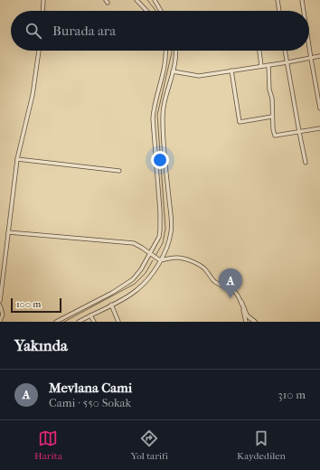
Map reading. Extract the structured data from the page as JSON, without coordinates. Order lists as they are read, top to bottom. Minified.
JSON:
{"scale_bar":"100 m","page":{"search":"Burada ara","pins":"A","scale":"100 m","heading":"Yakında","list":[{"mark":"A","name":"Mevlana Cami","note":"Cami · 550 Sokak","value":"310 m"}],"nav":["Harita","Yol tarifi","Kaydedilen"]}}
